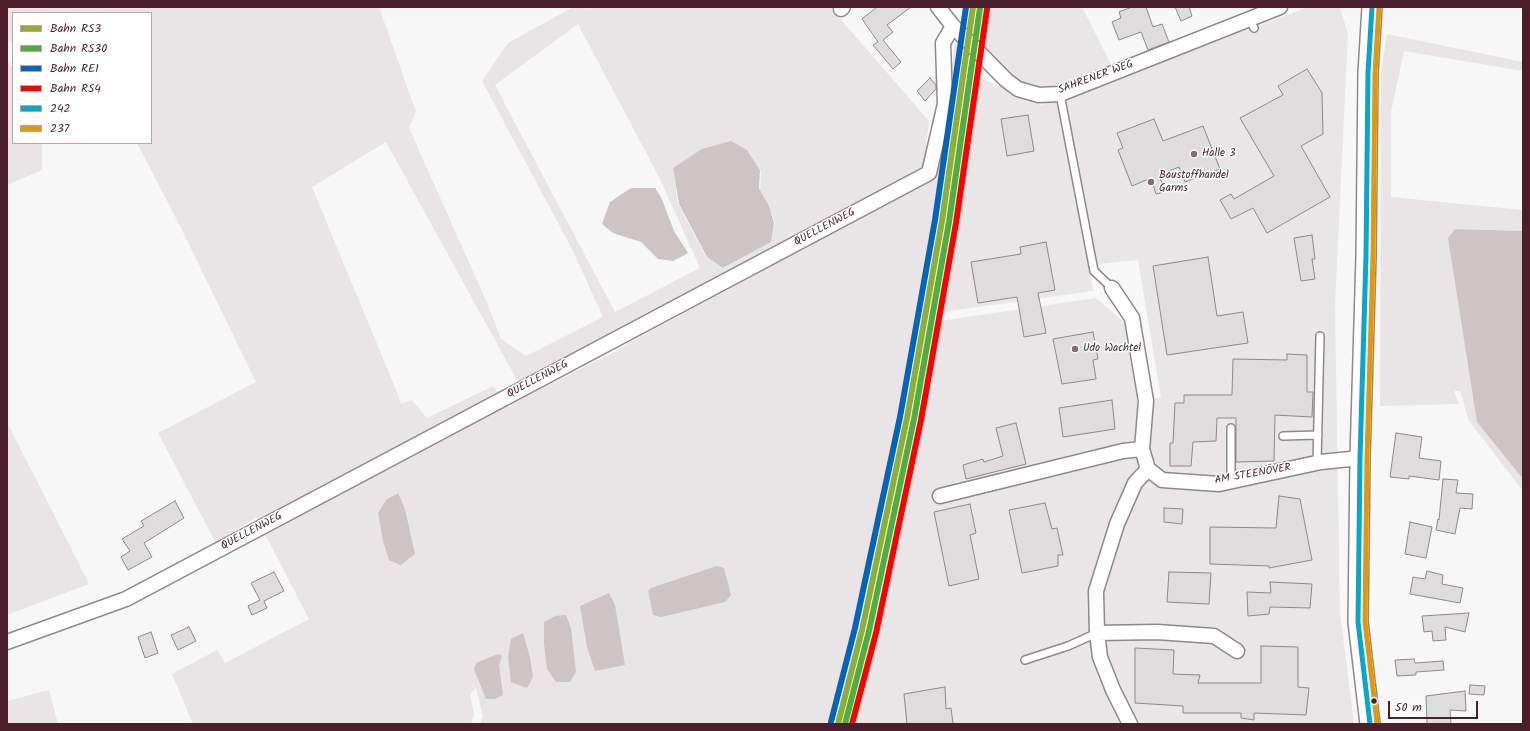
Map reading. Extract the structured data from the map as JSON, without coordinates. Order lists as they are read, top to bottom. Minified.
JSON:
{"streets":{"street":["SAHRENER WEG","QUELLENWEG","AM STEENÖVER"]},"crossings":[["SAHRENER WEG","QUELLENWEG"]],"places":["Halle 3","Baustoffhandel Garms","Udo Wachtel"],"lines":["rail line RS3","rail line RE1","transit line 242","transit line 237","rail line RS30","rail line RS4"],"legend":["Bahn RS3","Bahn RS30","Bahn RE1","Bahn RS4","242","237"],"scale_bar":"50 m"}
